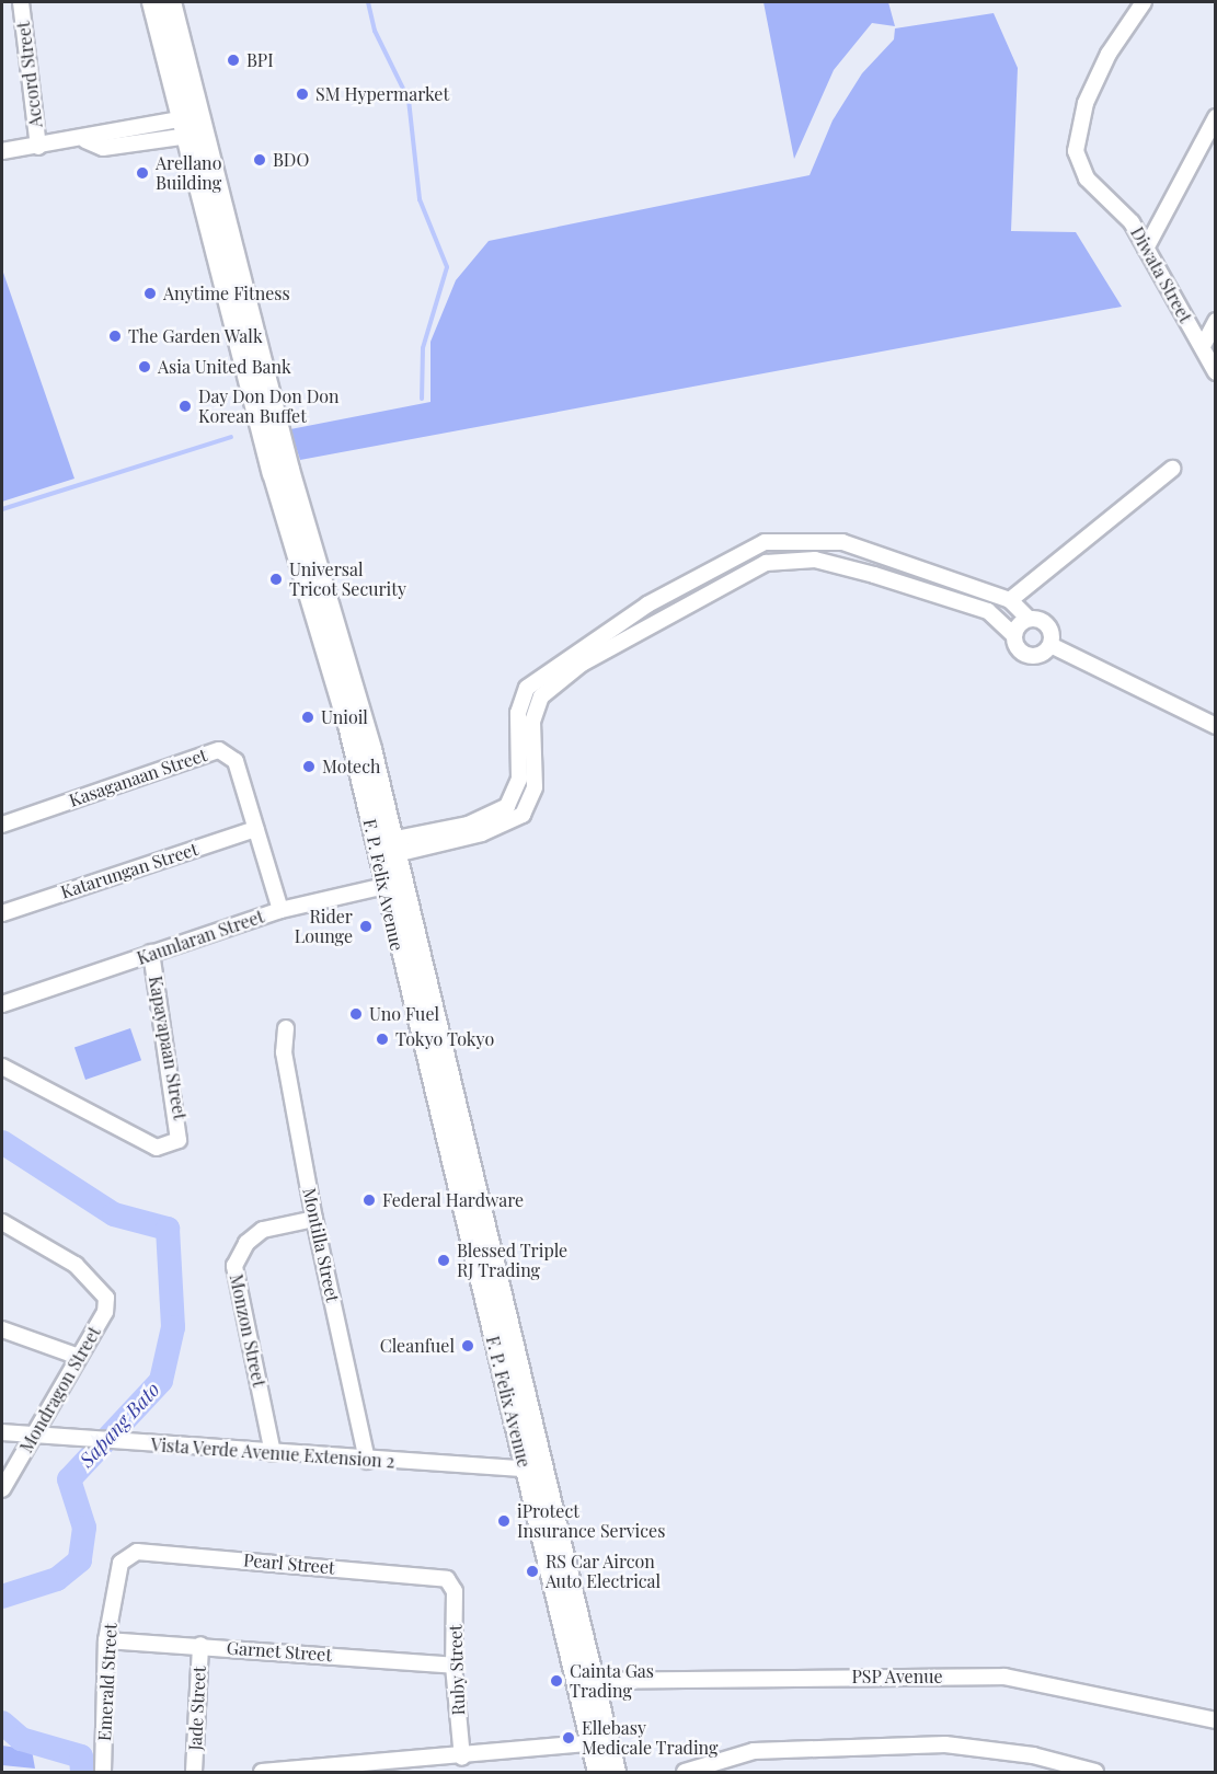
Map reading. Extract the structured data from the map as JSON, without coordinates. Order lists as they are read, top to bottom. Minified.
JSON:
{"streets":{"main road":["F. P. Felix Avenue"],"street":["Accord Street","Diwata Street","Kasaganaan Street","Katarungan Street","Kaunlaran Street","Kapayapaan Street","Montilla Street","Monzon Street","Mondragon Street","Vista Verde Avenue Extension 2","Pearl Street","Garnet Street","Ruby Street","PSP Avenue","Emerald Street","Jade Street"]},"crossings":[["Kasaganaan Street","Katarungan Street"],["Kasaganaan Street","Kaunlaran Street"],["F. P. Felix Avenue","Kaunlaran Street"],["F. P. Felix Avenue","Vista Verde Avenue Extension 2"],["F. P. Felix Avenue","PSP Avenue"],["Kaunlaran Street","Kapayapaan Street"],["Montilla Street","Monzon Street"],["Montilla Street","Vista Verde Avenue Extension 2"],["Monzon Street","Vista Verde Avenue Extension 2"],["Mondragon Street","Vista Verde Avenue Extension 2"],["Pearl Street","Ruby Street"],["Pearl Street","Emerald Street"],["Garnet Street","Ruby Street"],["Garnet Street","Emerald Street"],["Garnet Street","Jade Street"]],"water":["Sapang Bato"],"places":["BPI","SM Hypermarket","BDO","Arellano Building","Anytime Fitness","The Garden Walk","Asia United Bank","Day Don Don Don Korean Buffet","Universal Tricot Security","Unioil","Motech","Rider Lounge","Uno Fuel","Tokyo Tokyo","Federal Hardware","Blessed Triple RJ Trading","Cleanfuel","iProtect Insurance Services","RS Car Aircon Auto Electrical","Cainta Gas Trading","Ellebasy Medicale Trading"]}
